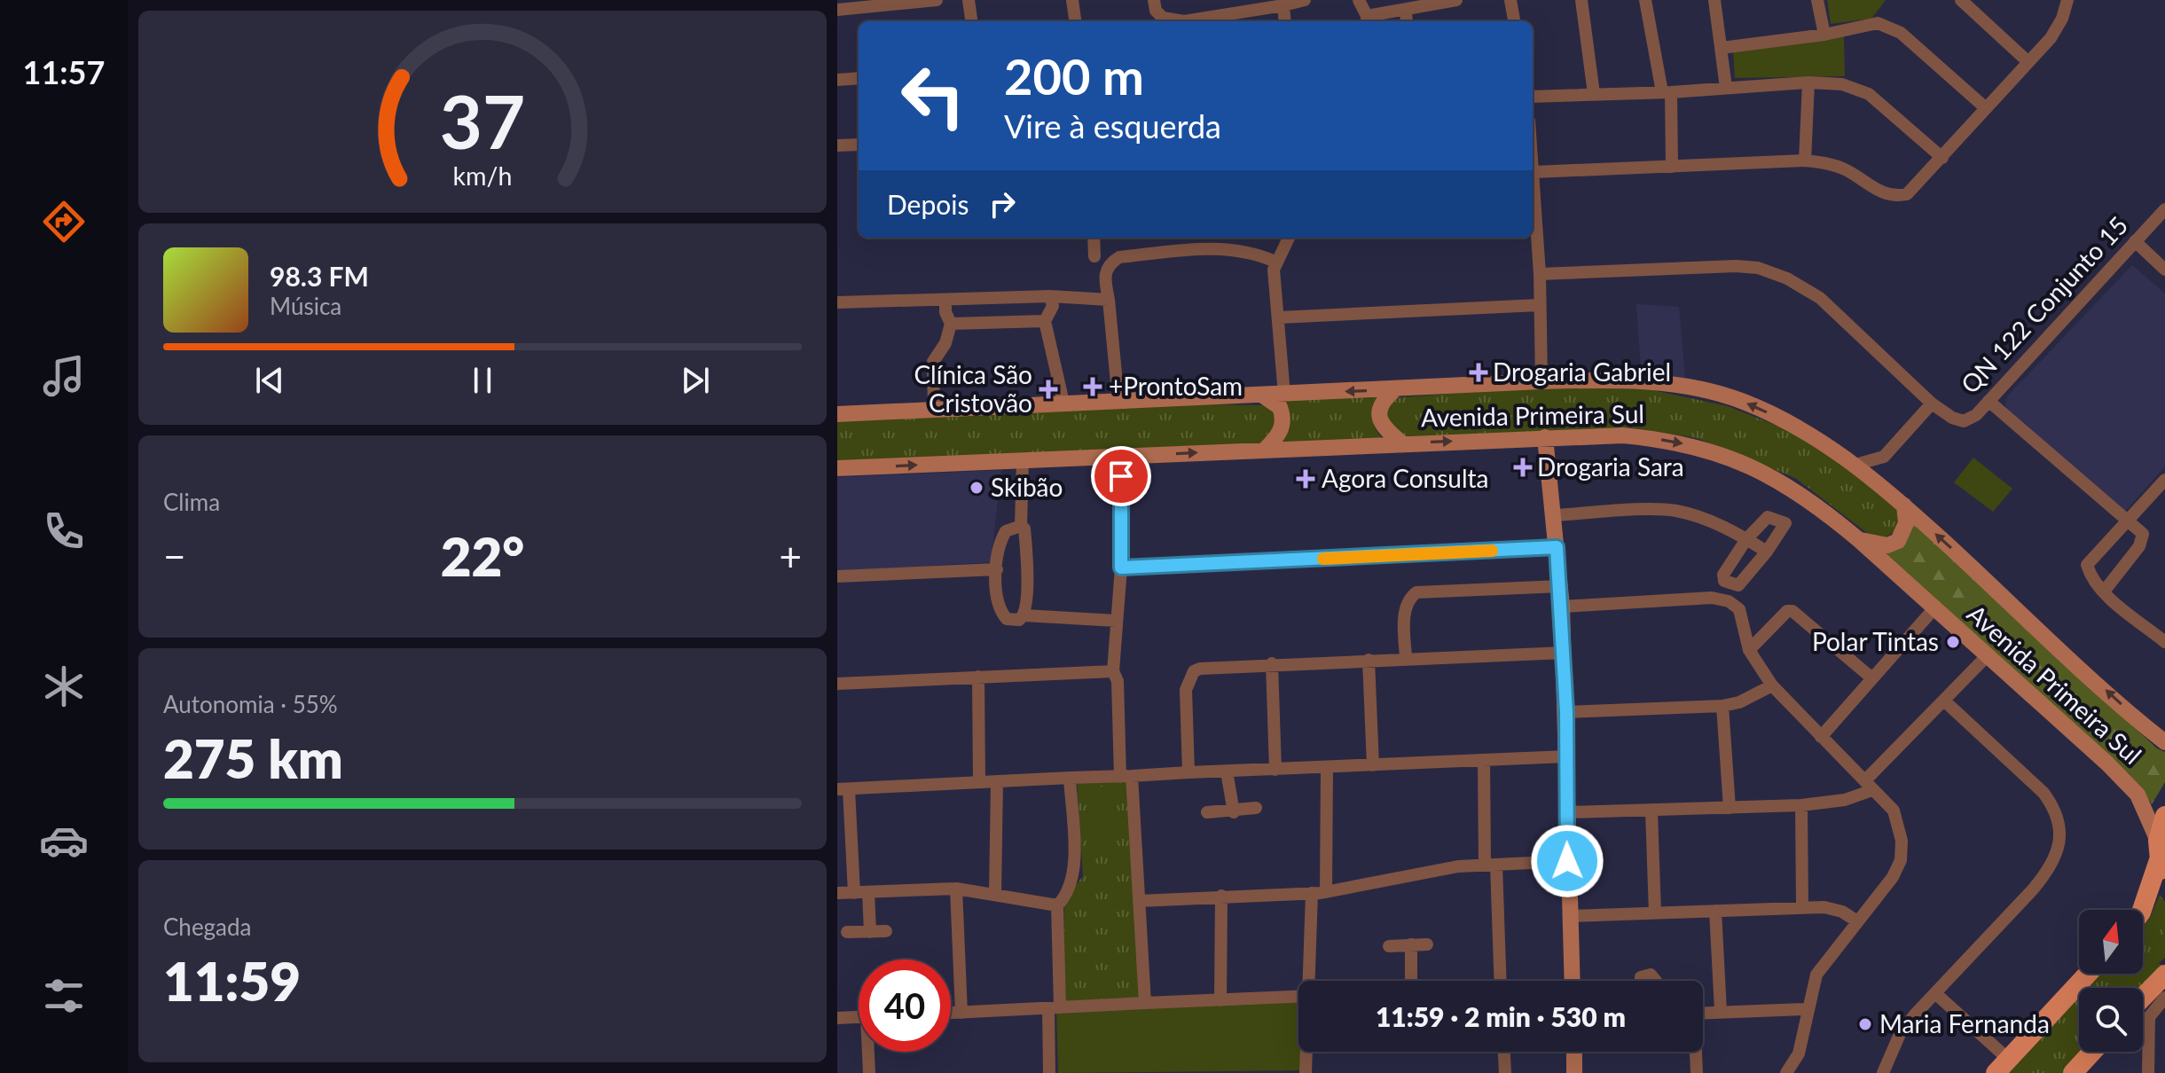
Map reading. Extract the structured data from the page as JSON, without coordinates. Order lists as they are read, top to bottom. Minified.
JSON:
{"streets":{"main road":["Avenida Primeira Sul"],"street":["QN 122 Conjunto 15"]},"places":{"health":["Drogaria Gabriel","+ProntoSam","Clínica São Cristovão","Drogaria Sara","Agora Consulta"],"other":["Skibão","Polar Tintas","Maria Fernanda"]},"north":"top","page":{"tabs":"11:57","turn":["200 m","Vire à esquerda"],"then":"Depois","song":["98.3 FM","Música"],"tile":["Clima",["Autonomia · 55%","275 km"],["Chegada","11:59"]],"heat":["−","22°","+"],"limit":"40","trip":"11:59 · 2 min · 530 m","gauge":["37","km/h"]}}
